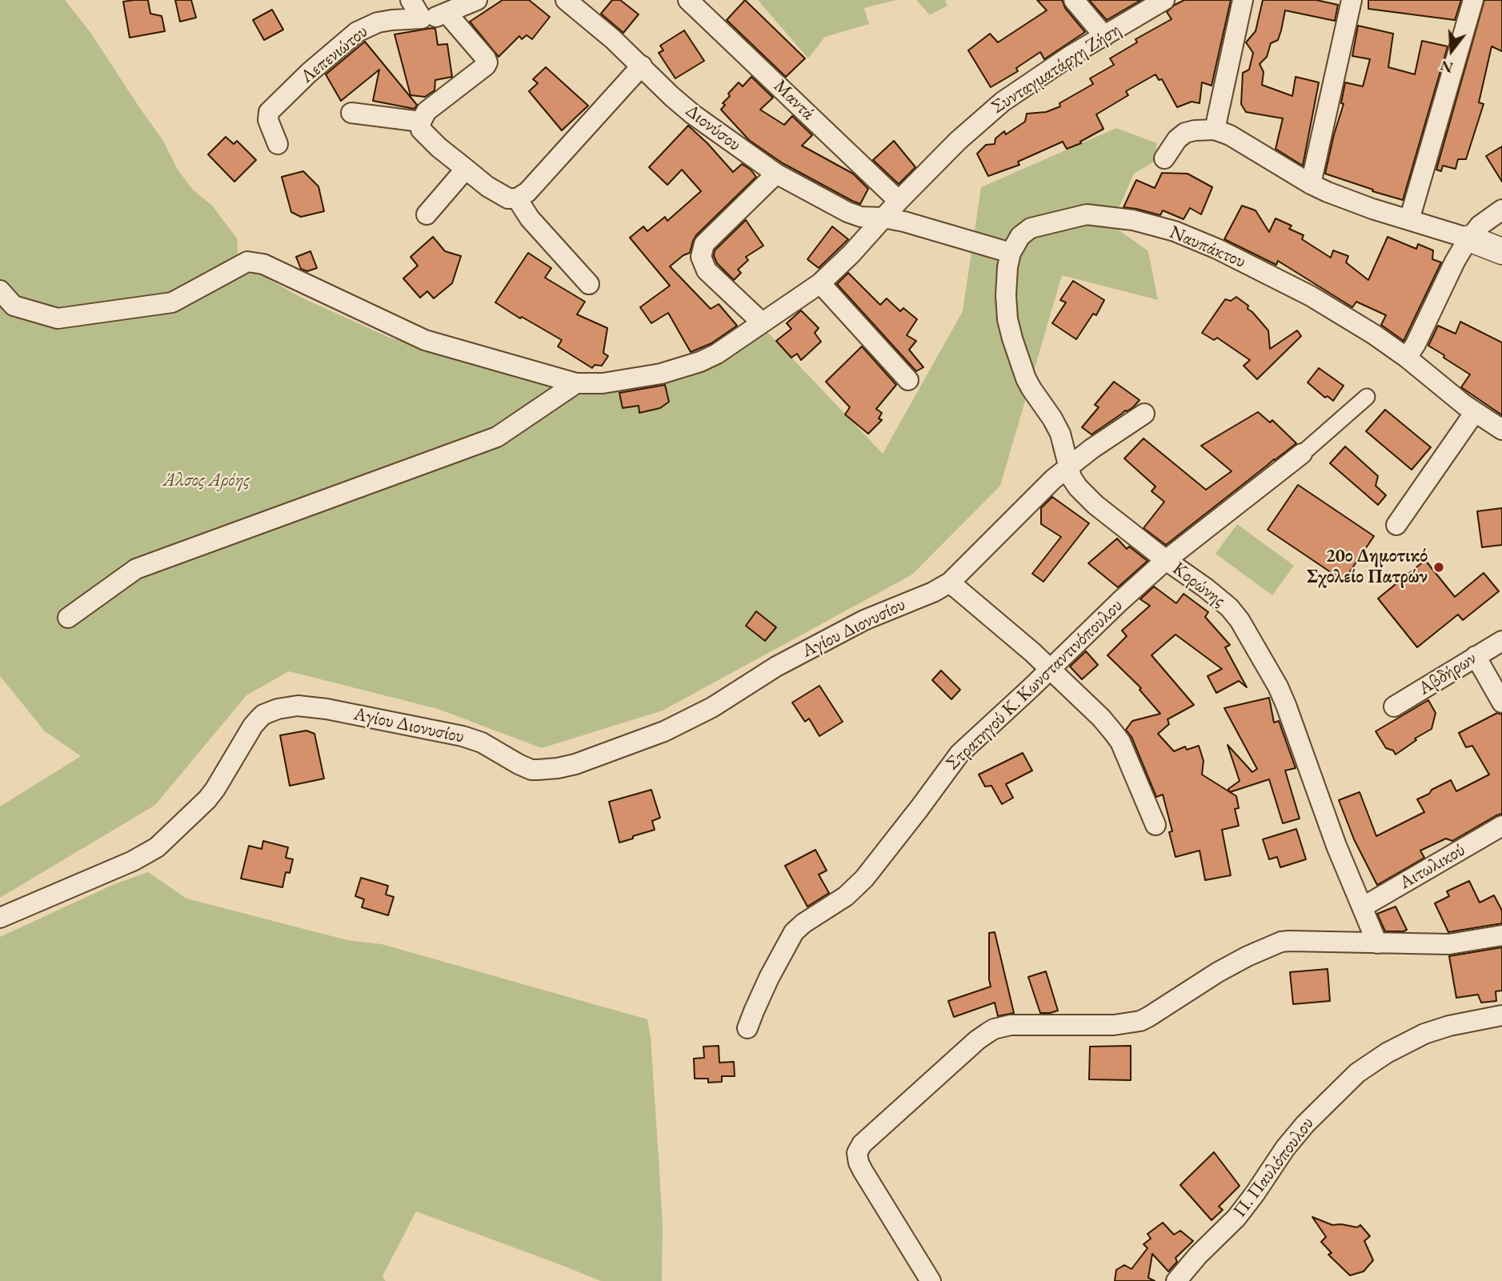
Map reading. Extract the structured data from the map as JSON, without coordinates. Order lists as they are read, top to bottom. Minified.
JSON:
{"streets":{"street":["Λεπενιώτου","Συνταγματάρχη Ζήση","Μαντά","Διονύσου","Ναυπάκτου","Κορώνης","Αγίου Διονυσίου","Αβδήρων","Στρατηγού Κ. Κωνσταντινόπουλου","Αιτωλικού","Π. Παυλόπουλου"]},"crossings":[["Συνταγματάρχη Ζήση","Μαντά"],["Συνταγματάρχη Ζήση","Διονύσου"],["Ναυπάκτου","Κορώνης"],["Κορώνης","Αγίου Διονυσίου"],["Κορώνης","Στρατηγού Κ. Κωνσταντινόπουλου"],["Κορώνης","Αιτωλικού"]],"parks":["Άλσος Αρόης"],"places":["20ο Δημοτικό Σχολείο Πατρών"],"north":"bottom"}
